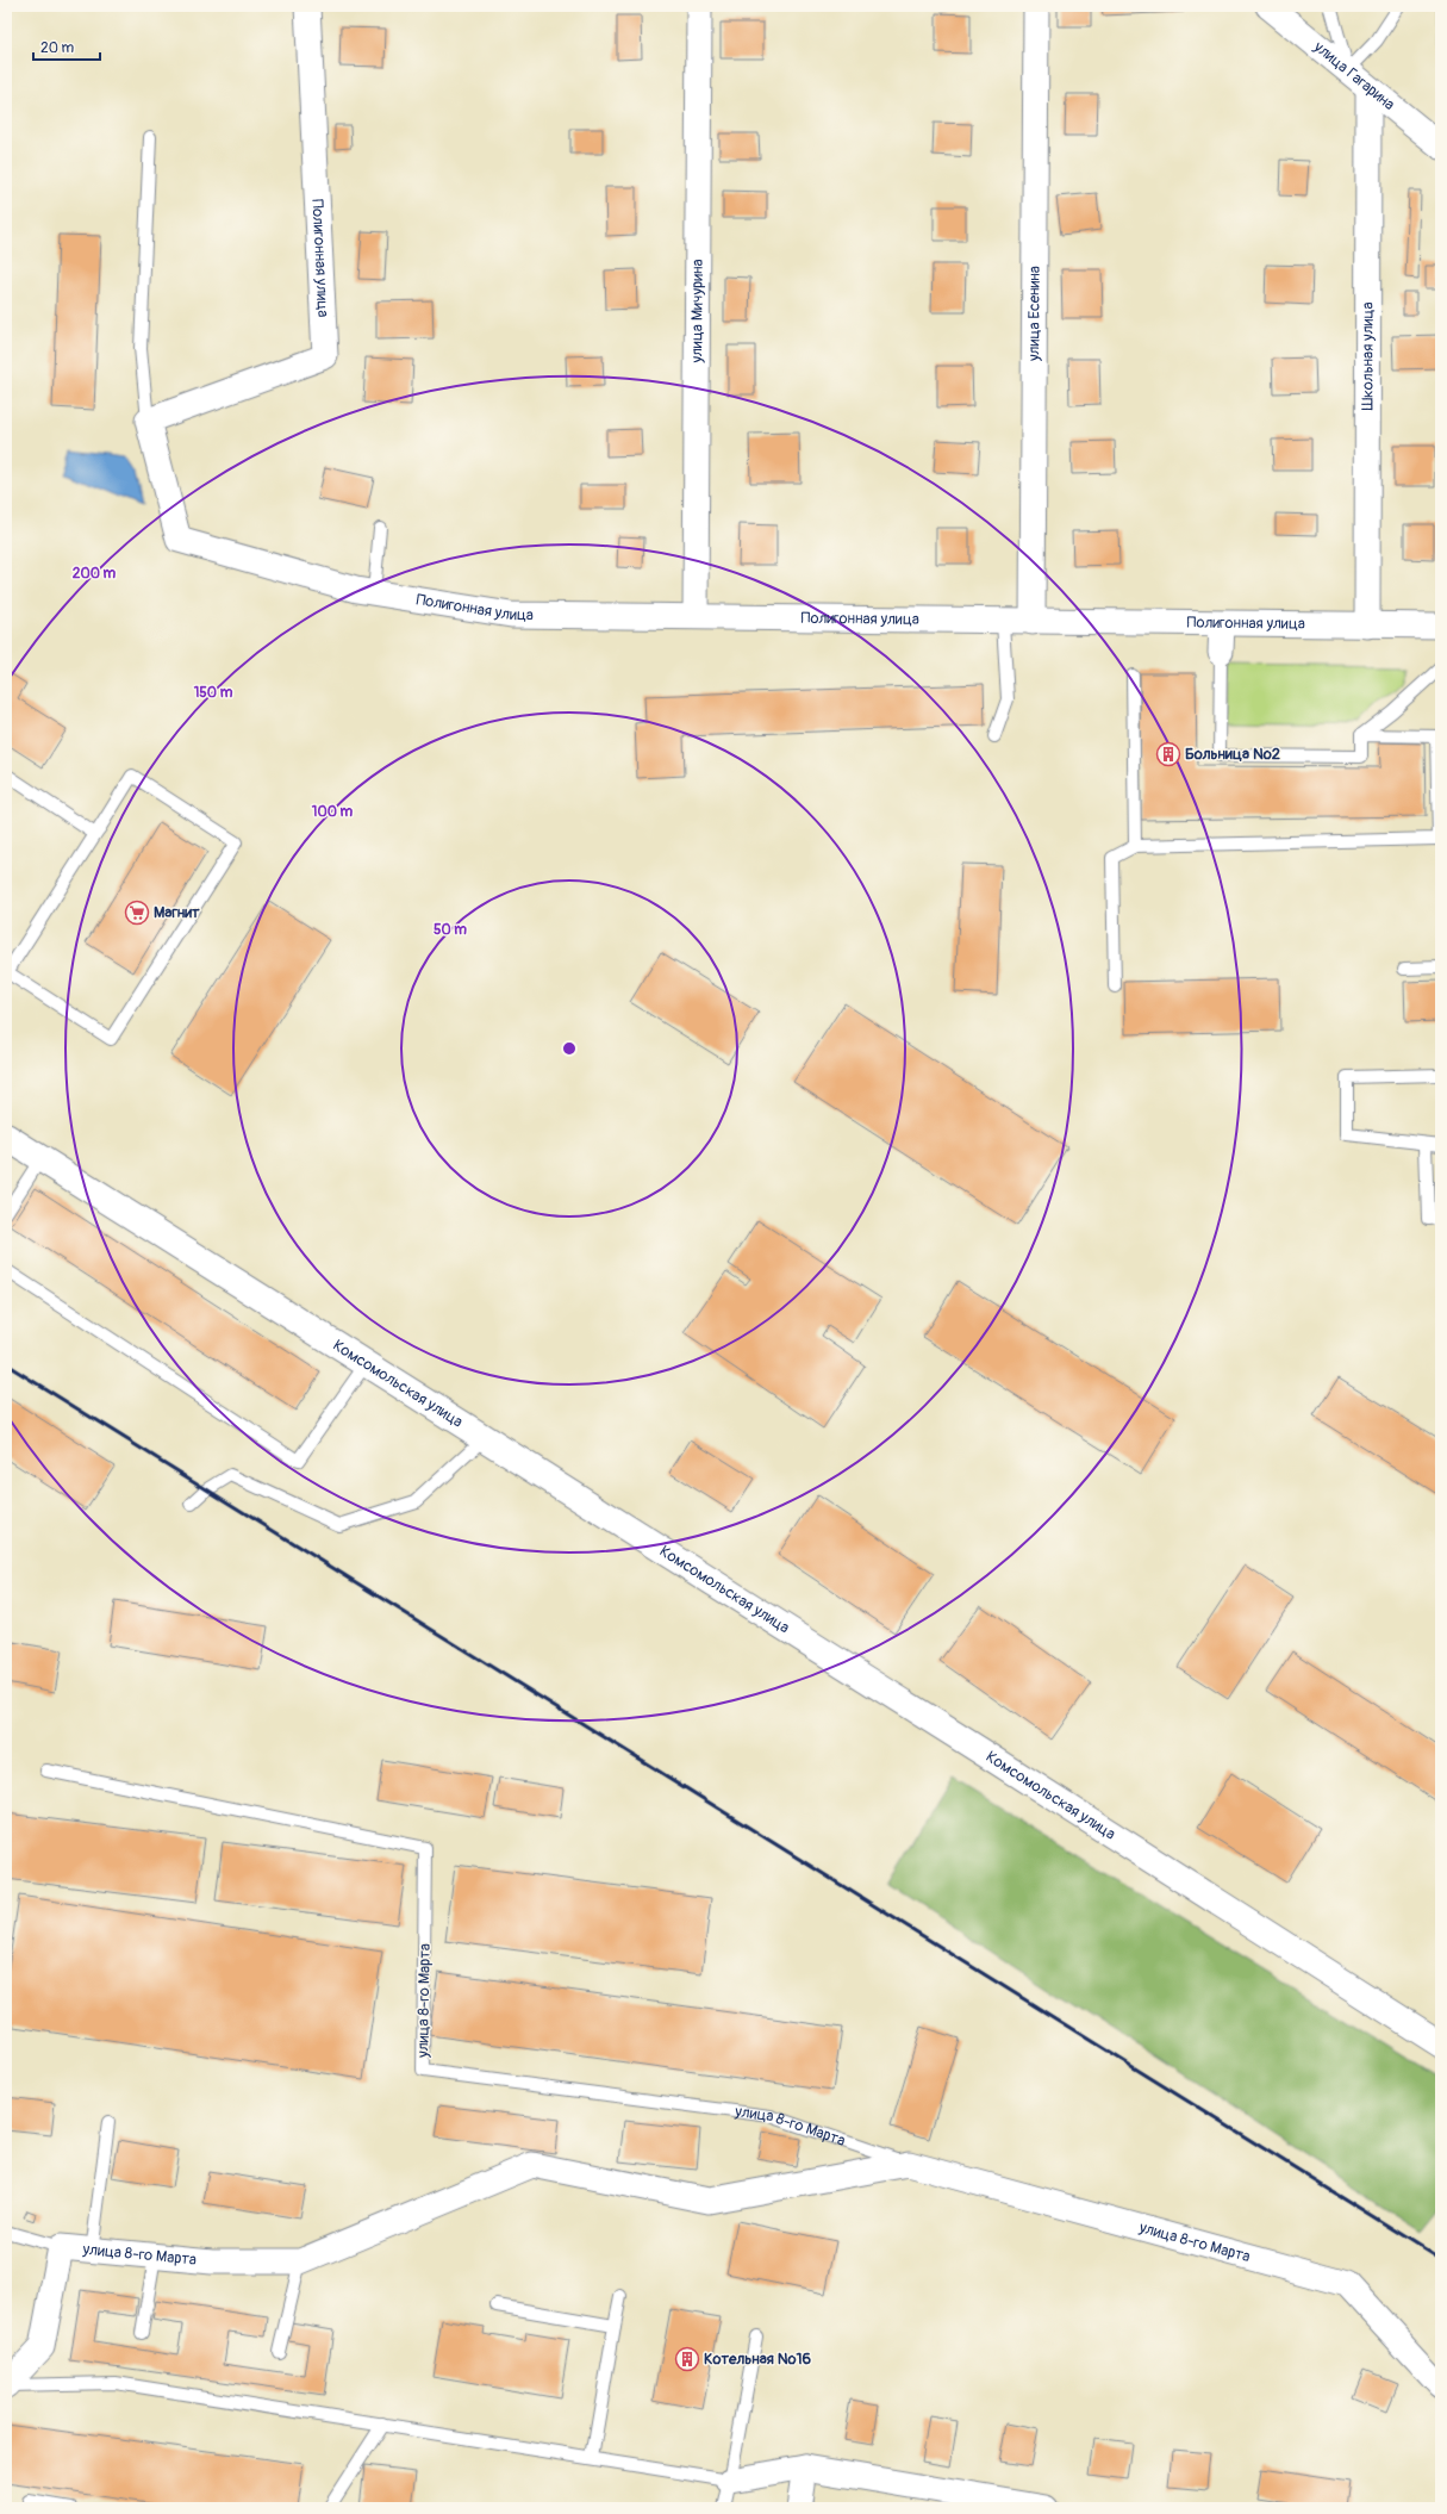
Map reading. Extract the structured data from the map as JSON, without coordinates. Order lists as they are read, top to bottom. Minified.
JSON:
{"streets":{"street":["улица Гагарина","Полигонная улица","улица Мичурина","улица Есенина","Школьная улица","Комсомольская улица","улица 8-го Марта"]},"crossings":[["улица Гагарина","Школьная улица"],["Полигонная улица","улица Мичурина"],["Полигонная улица","улица Есенина"],["Полигонная улица","Школьная улица"]],"places":{"building":["Больница №2","Котельная №16"],"supermarket":["Магнит"]},"scale_bar":"20 m","rings":["200 m","150 m","100 m","50 m"]}
